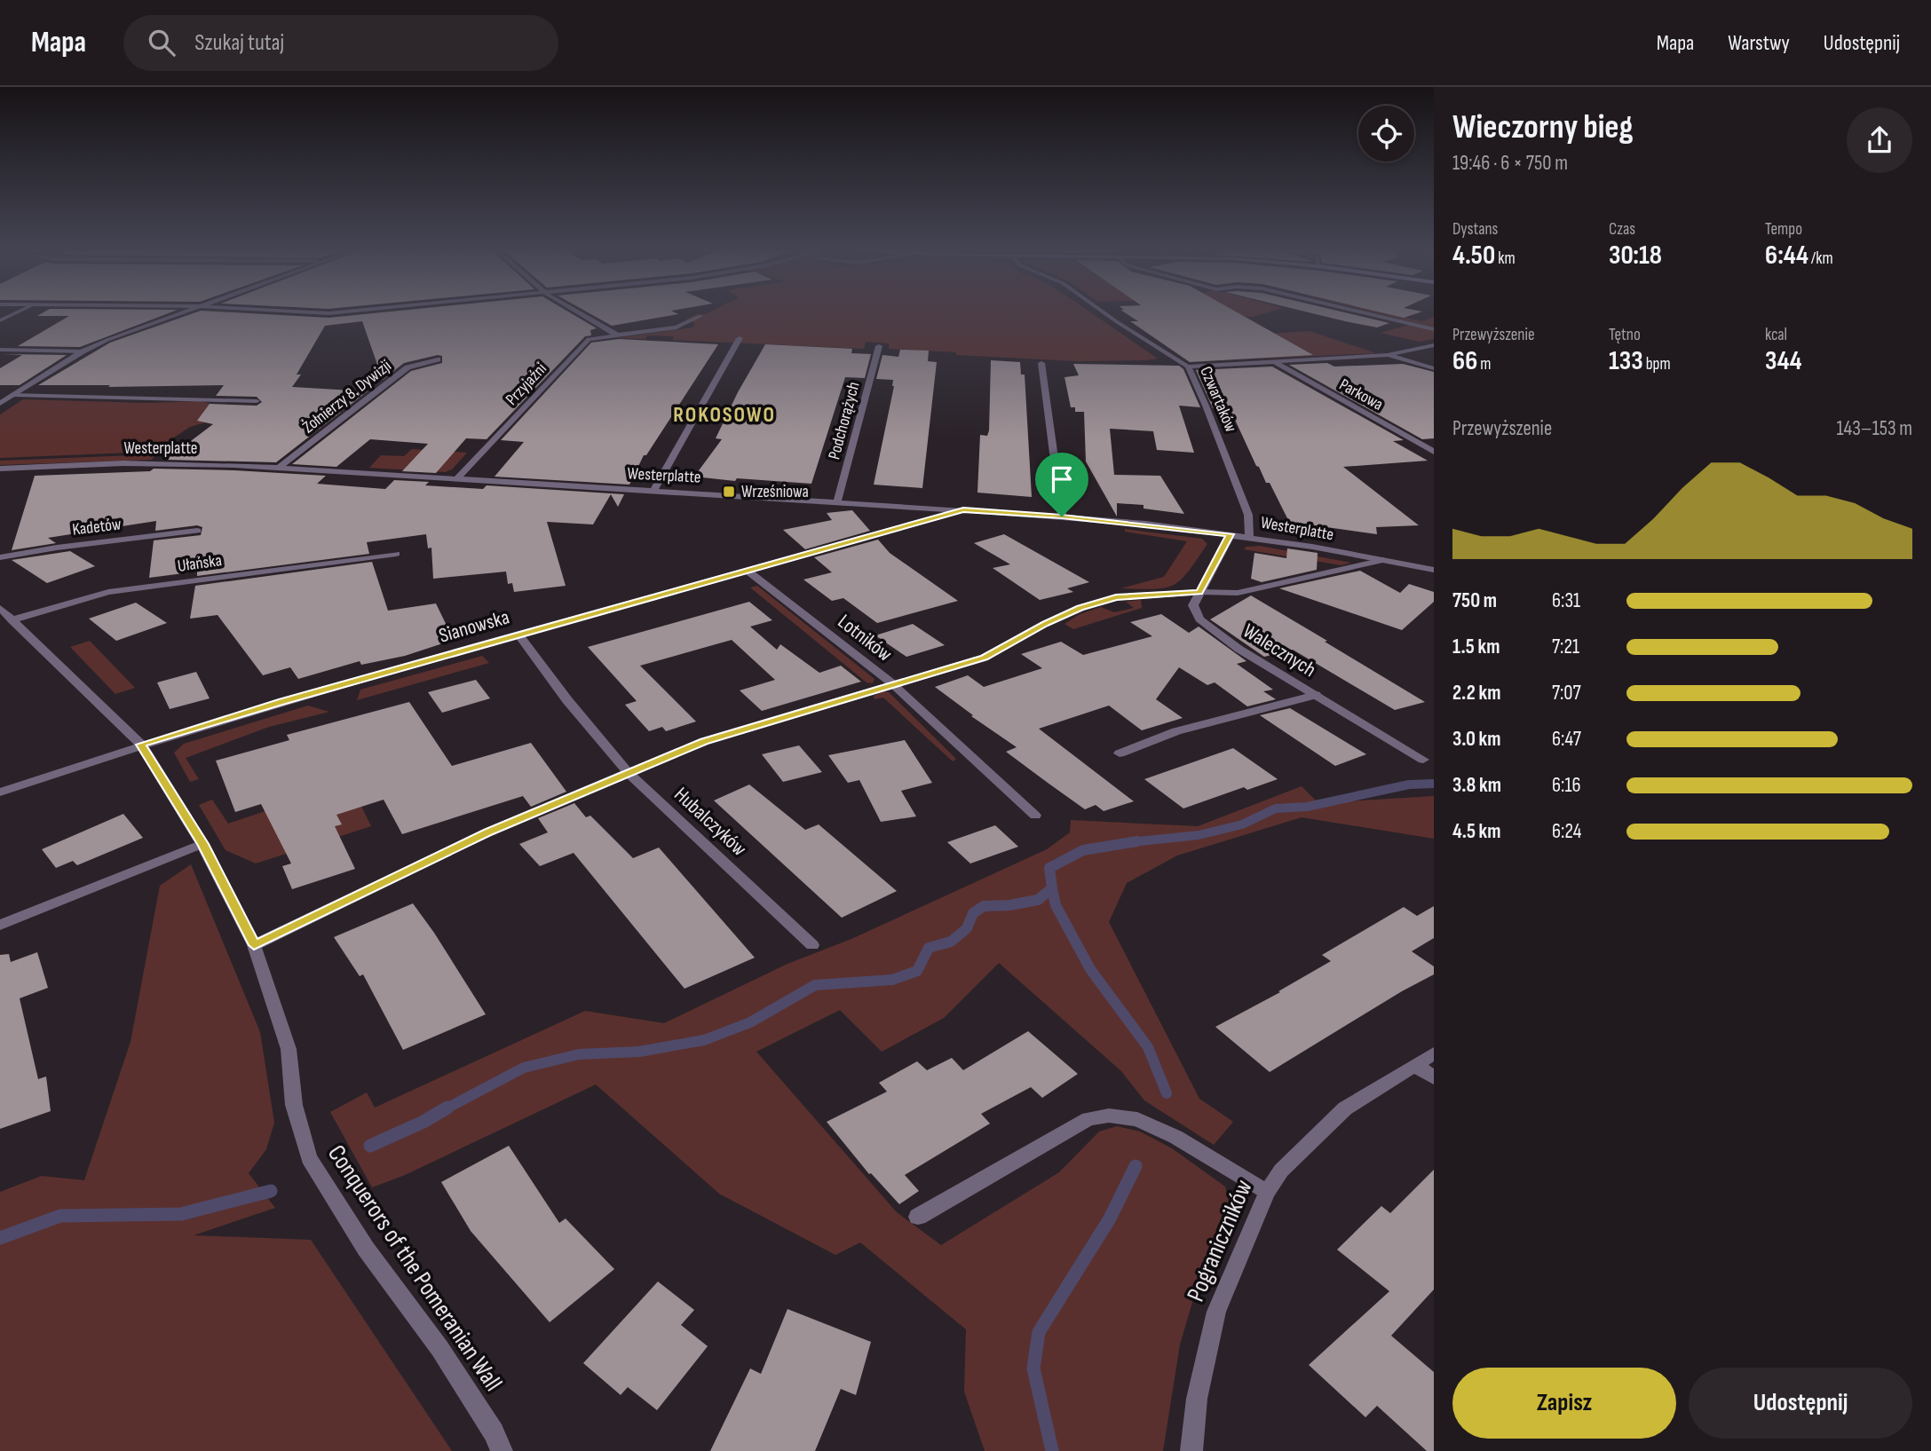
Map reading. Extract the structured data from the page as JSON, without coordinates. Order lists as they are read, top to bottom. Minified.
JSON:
{"streets":{"street":["Przyjaźni","Parkowa","Żołnierzy 8. Dywizji","Czwartaków","Podchorążych","Westerplatte","Kadetów","Ułańska","Sianowska","Lotników","Walecznych","Hubalczyków","Pograniczników","Conquerors of the Pomeranian Wall"]},"crossings":[["Przyjaźni","Westerplatte"],["Żołnierzy 8. Dywizji","Westerplatte"],["Czwartaków","Westerplatte"],["Podchorążych","Westerplatte"],["Westerplatte","Sianowska"],["Ułańska","Conquerors of the Pomeranian Wall"],["Sianowska","Lotników"],["Sianowska","Hubalczyków"],["Sianowska","Conquerors of the Pomeranian Wall"]],"districts":["ROKOSOWO"],"places":{"transit":["Wrześniowa"]},"page":{"header":"Mapa","search":"Szukaj tutaj","nav":["Mapa","Warstwy","Udostępnij"],"heading":["Wieczorny bieg","19:46 · 6 × 750 m"],"stats":[["Dystans","4.50 km"],["Czas","30:18"],["Tempo","6:44 /km"],["Przewyższenie","66 m"],["Tętno","133 bpm"],["kcal","344"]],"chart":["Przewyższenie","143–153 m"],"list":[{"name":"750 m","note":"6:31"},{"name":"1.5 km","note":"7:21"},{"name":"2.2 km","note":"7:07"},{"name":"3.0 km","note":"6:47"},{"name":"3.8 km","note":"6:16"},{"name":"4.5 km","note":"6:24"}],"buttons":["Zapisz","Udostępnij"]}}
